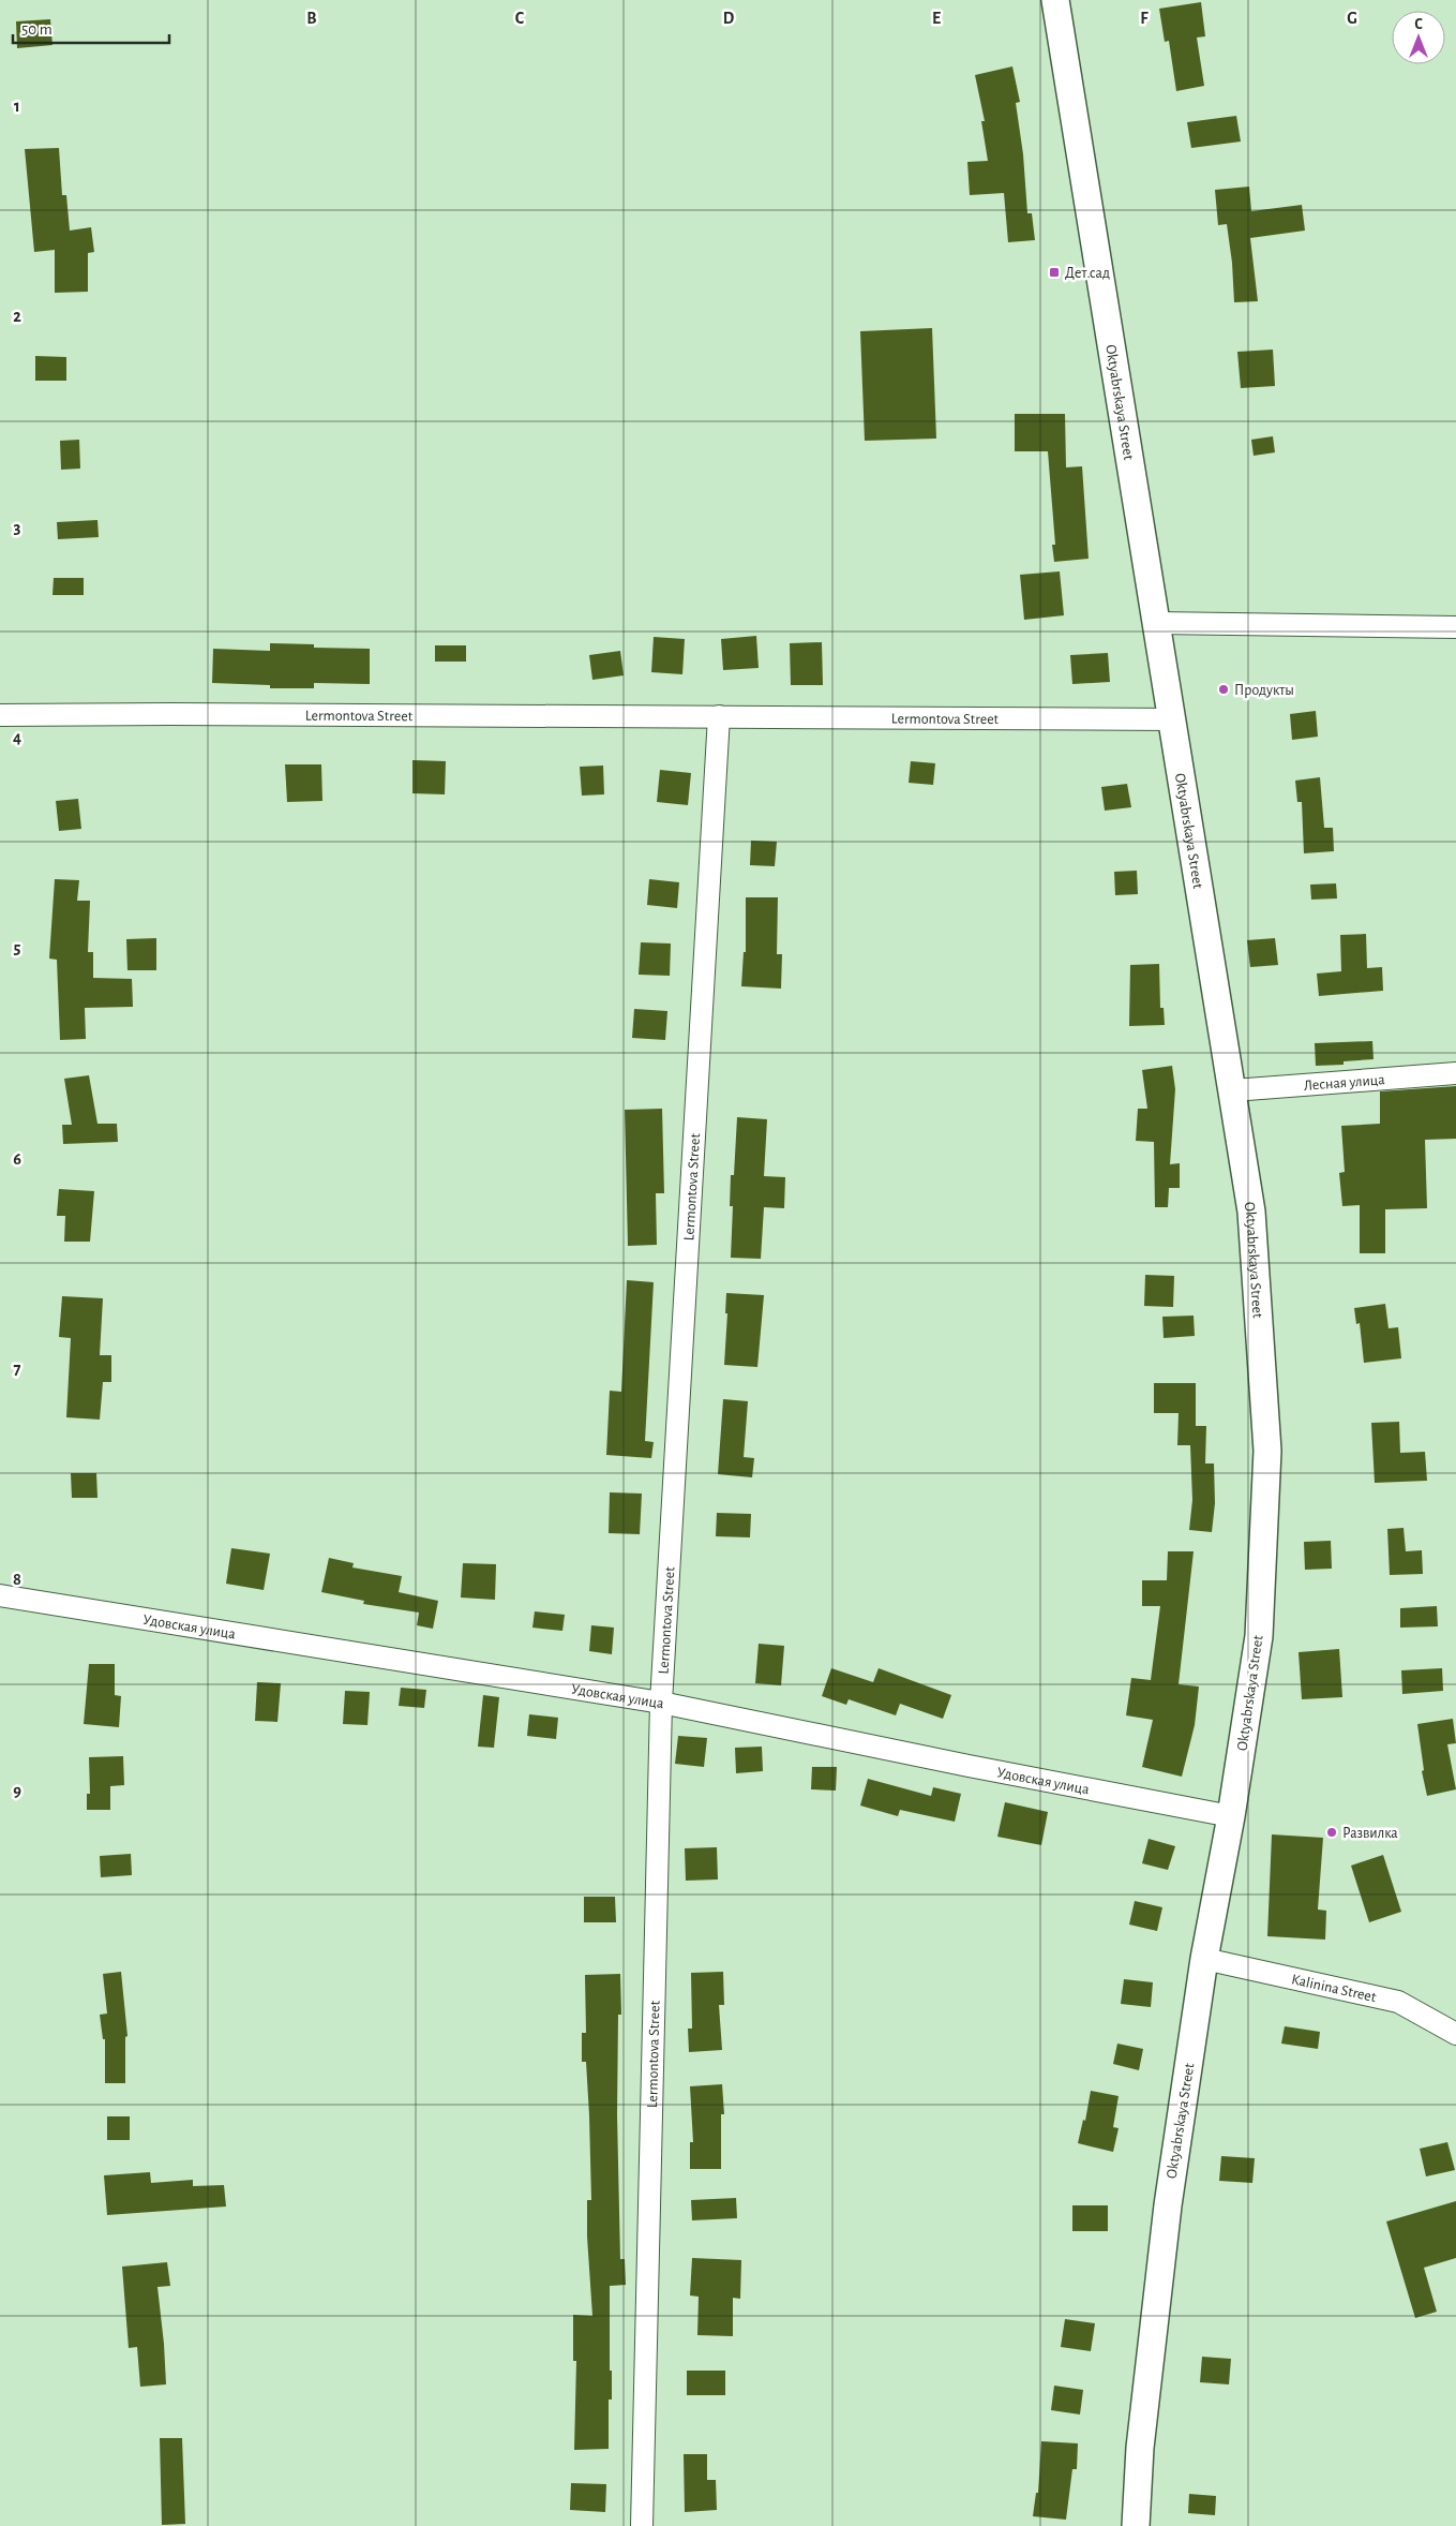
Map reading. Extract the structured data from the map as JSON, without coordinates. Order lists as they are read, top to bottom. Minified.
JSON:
{"streets":{"street":["Oktyabrskaya Street","Lermontova Street","Лесная улица","Удовская улица","Kalinina Street"]},"crossings":[["Oktyabrskaya Street","Lermontova Street"],["Oktyabrskaya Street","Лесная улица"],["Oktyabrskaya Street","Удовская улица"],["Oktyabrskaya Street","Kalinina Street"],["Lermontova Street","Удовская улица"]],"places":{"transit":["Дет.сад"],"other":["Продукты","Развилка"]},"scale_bar":"50 m","north":"top","grid":{"columns":["B","C","D","E","F","G"],"rows":["1","2","3","4","5","6","7","8","9"]}}
